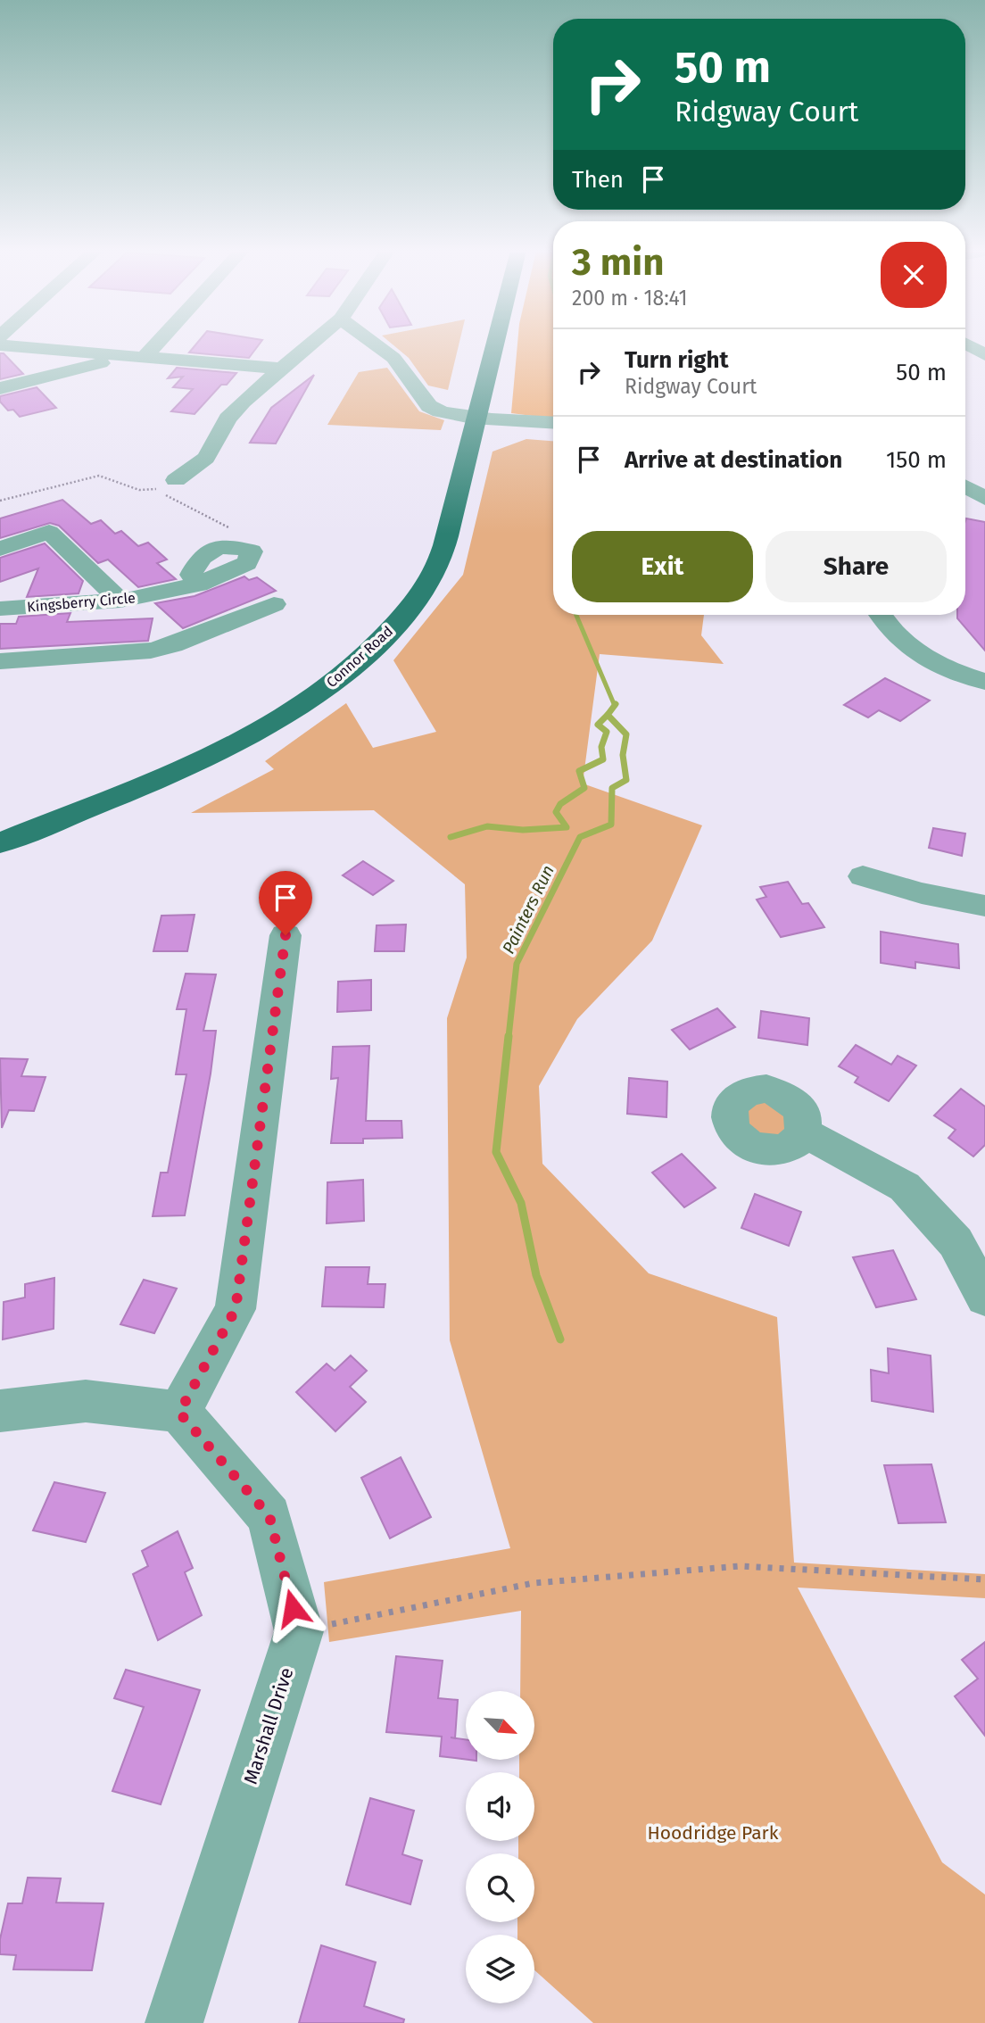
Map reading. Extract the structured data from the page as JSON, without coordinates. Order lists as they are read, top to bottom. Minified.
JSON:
{"streets":{"main road":["Connor Road"],"street":["Kingsberry Circle","Marshall Drive"]},"water":["Painters Run"],"parks":["Hoodridge Park"],"north":"bottom right","page":{"turn":["50 m","Ridgway Court"],"then":"Then","heading":["3 min","200 m · 18:41"],"list":[{"name":"Turn right","note":"Ridgway Court","value":"50 m"},{"name":"Arrive at destination","value":"150 m"}],"buttons":["Exit","Share"]}}
